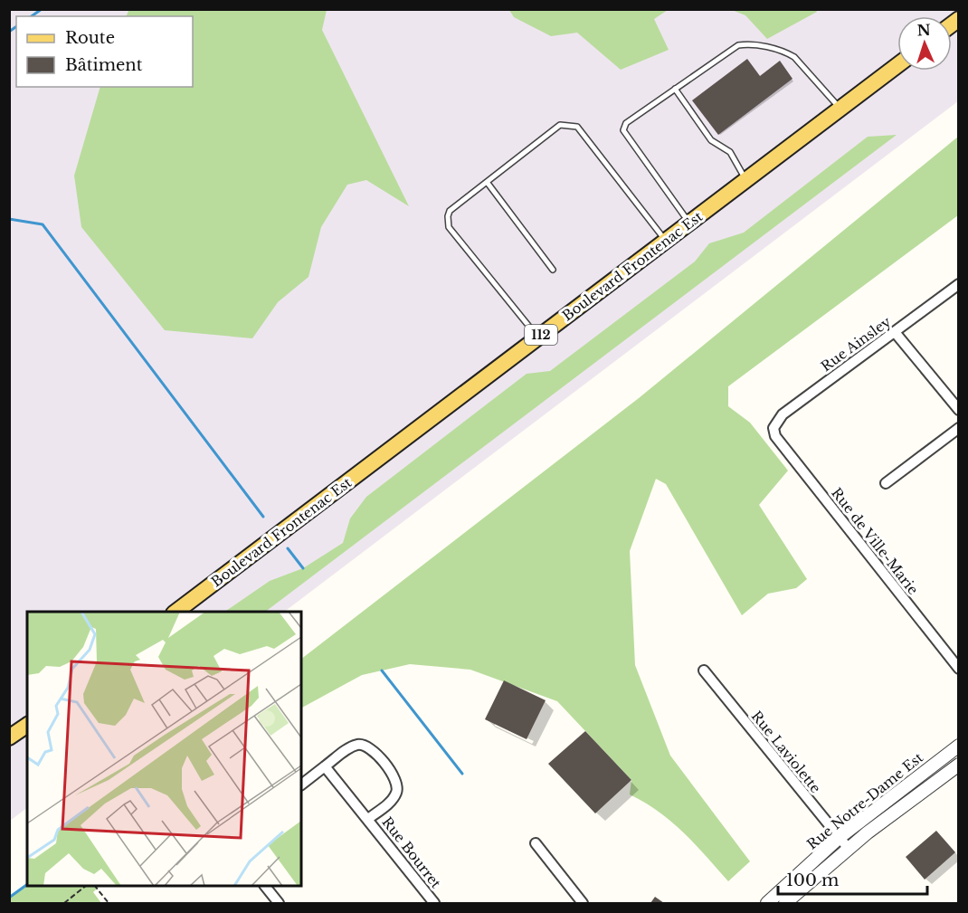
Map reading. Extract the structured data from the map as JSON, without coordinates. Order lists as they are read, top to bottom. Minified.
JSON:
{"streets":{"main road":["Boulevard Frontenac Est","112"],"street":["Rue Ainsley","Rue de Ville-Marie","Rue Laviolette","Rue Notre-Dame Est","Rue Bourret"]},"crossings":[["Rue Ainsley","Rue de Ville-Marie"],["Rue Laviolette","Rue Notre-Dame Est"]],"legend":["Route","Bâtiment"],"scale_bar":"100 m","north":"top"}
